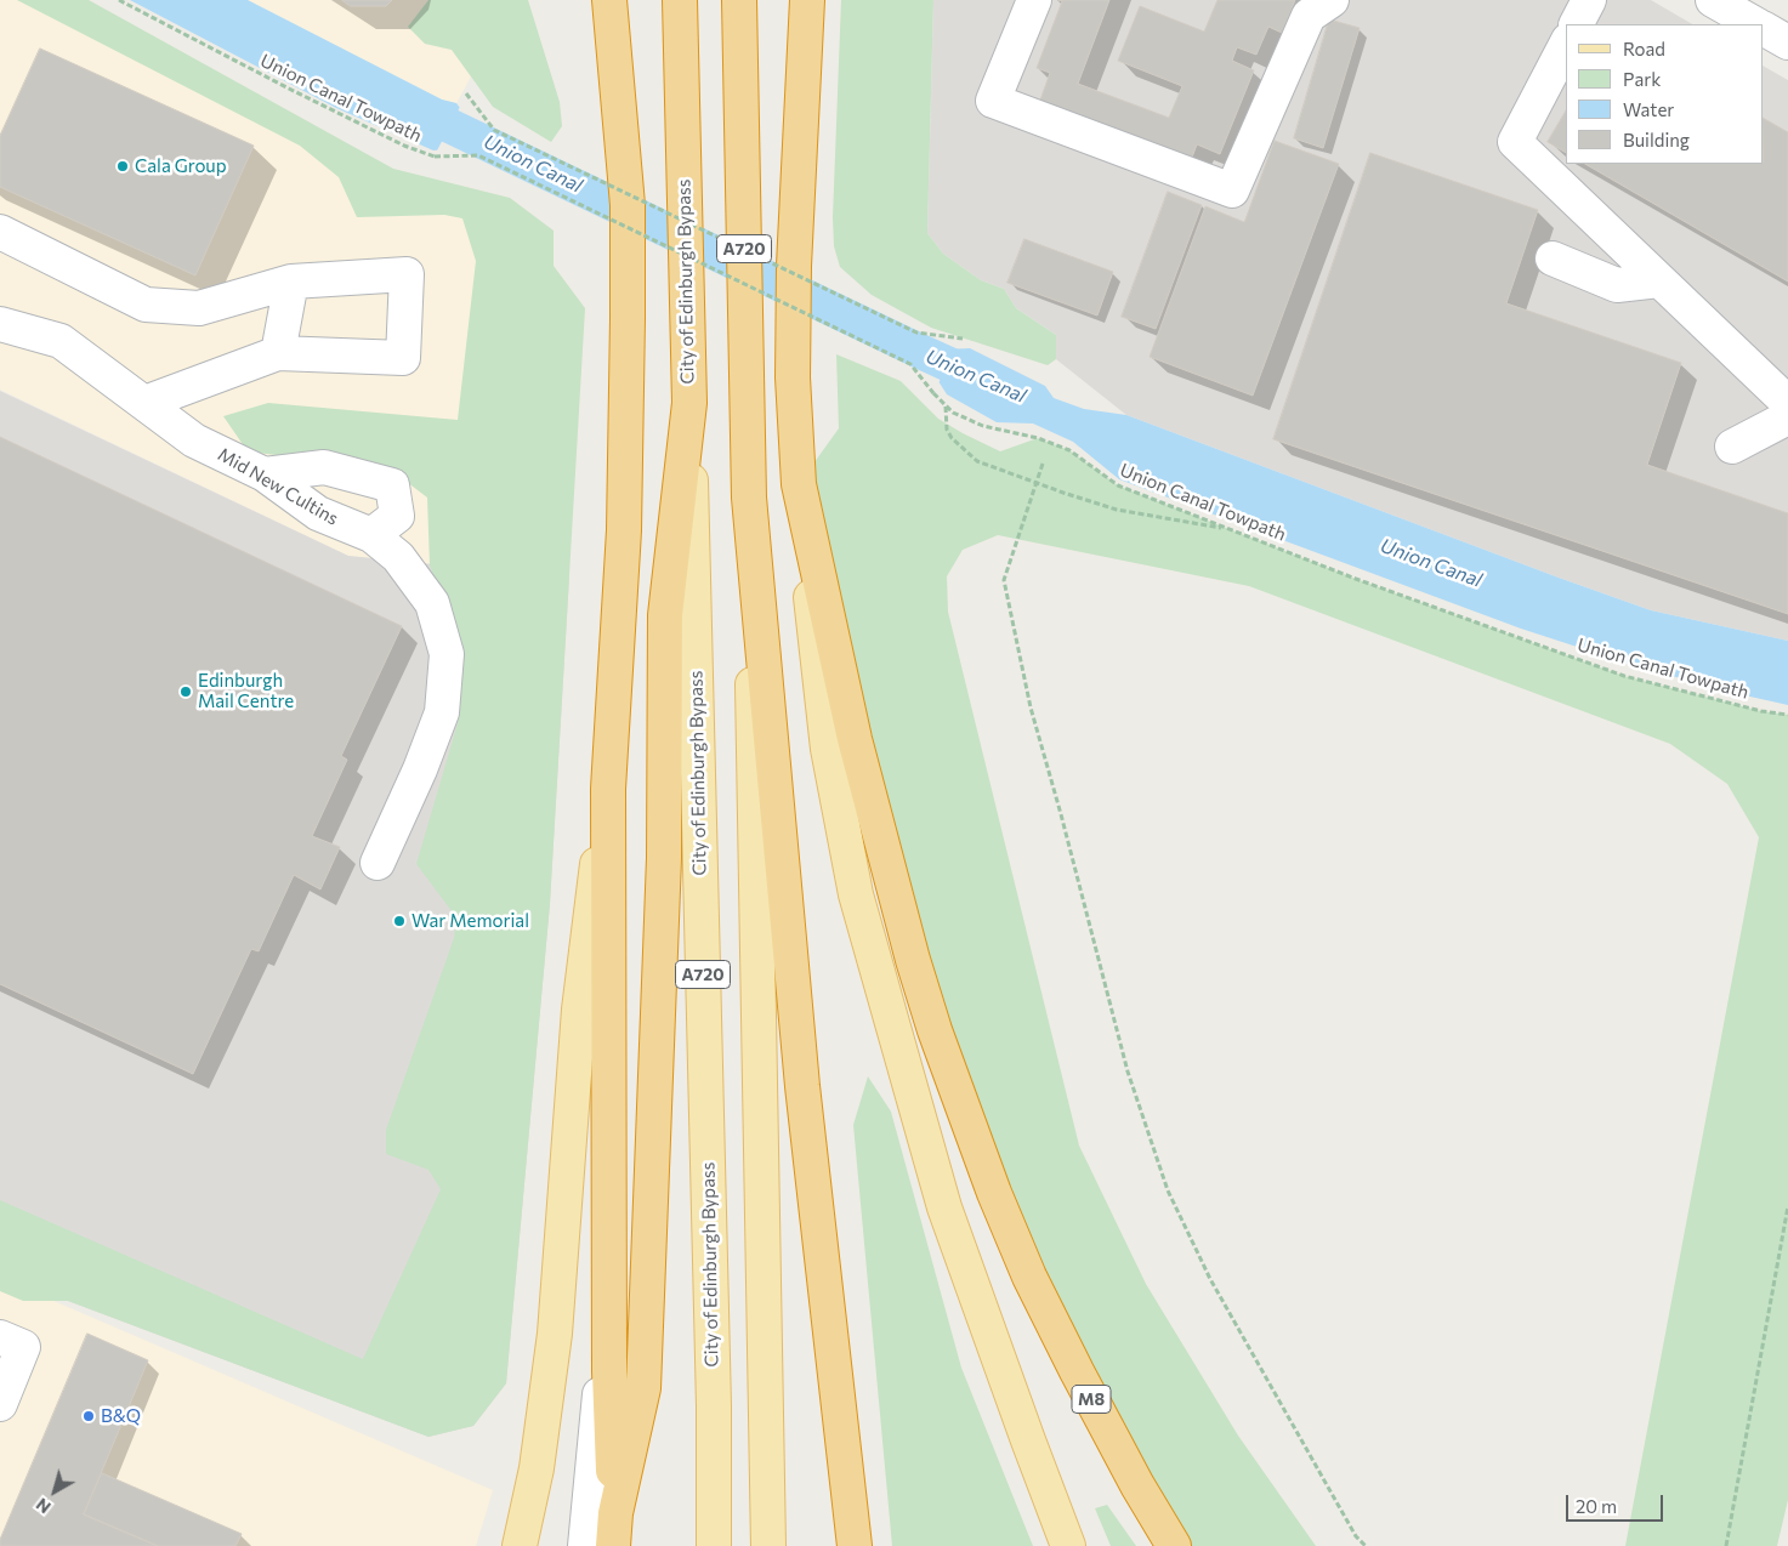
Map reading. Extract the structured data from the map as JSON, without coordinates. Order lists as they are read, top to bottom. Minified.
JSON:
{"streets":{"highway":["A720","City of Edinburgh Bypass","M8"],"street":["Mid New Cultins"],"path":["Union Canal Towpath"]},"crossings":[["A720","M8"]],"water":["Union Canal"],"places":["Cala Group","Edinburgh Mail Centre","War Memorial","B&Q"],"legend":["Road","Park","Water","Building"],"scale_bar":"20 m","north":"bottom left"}
